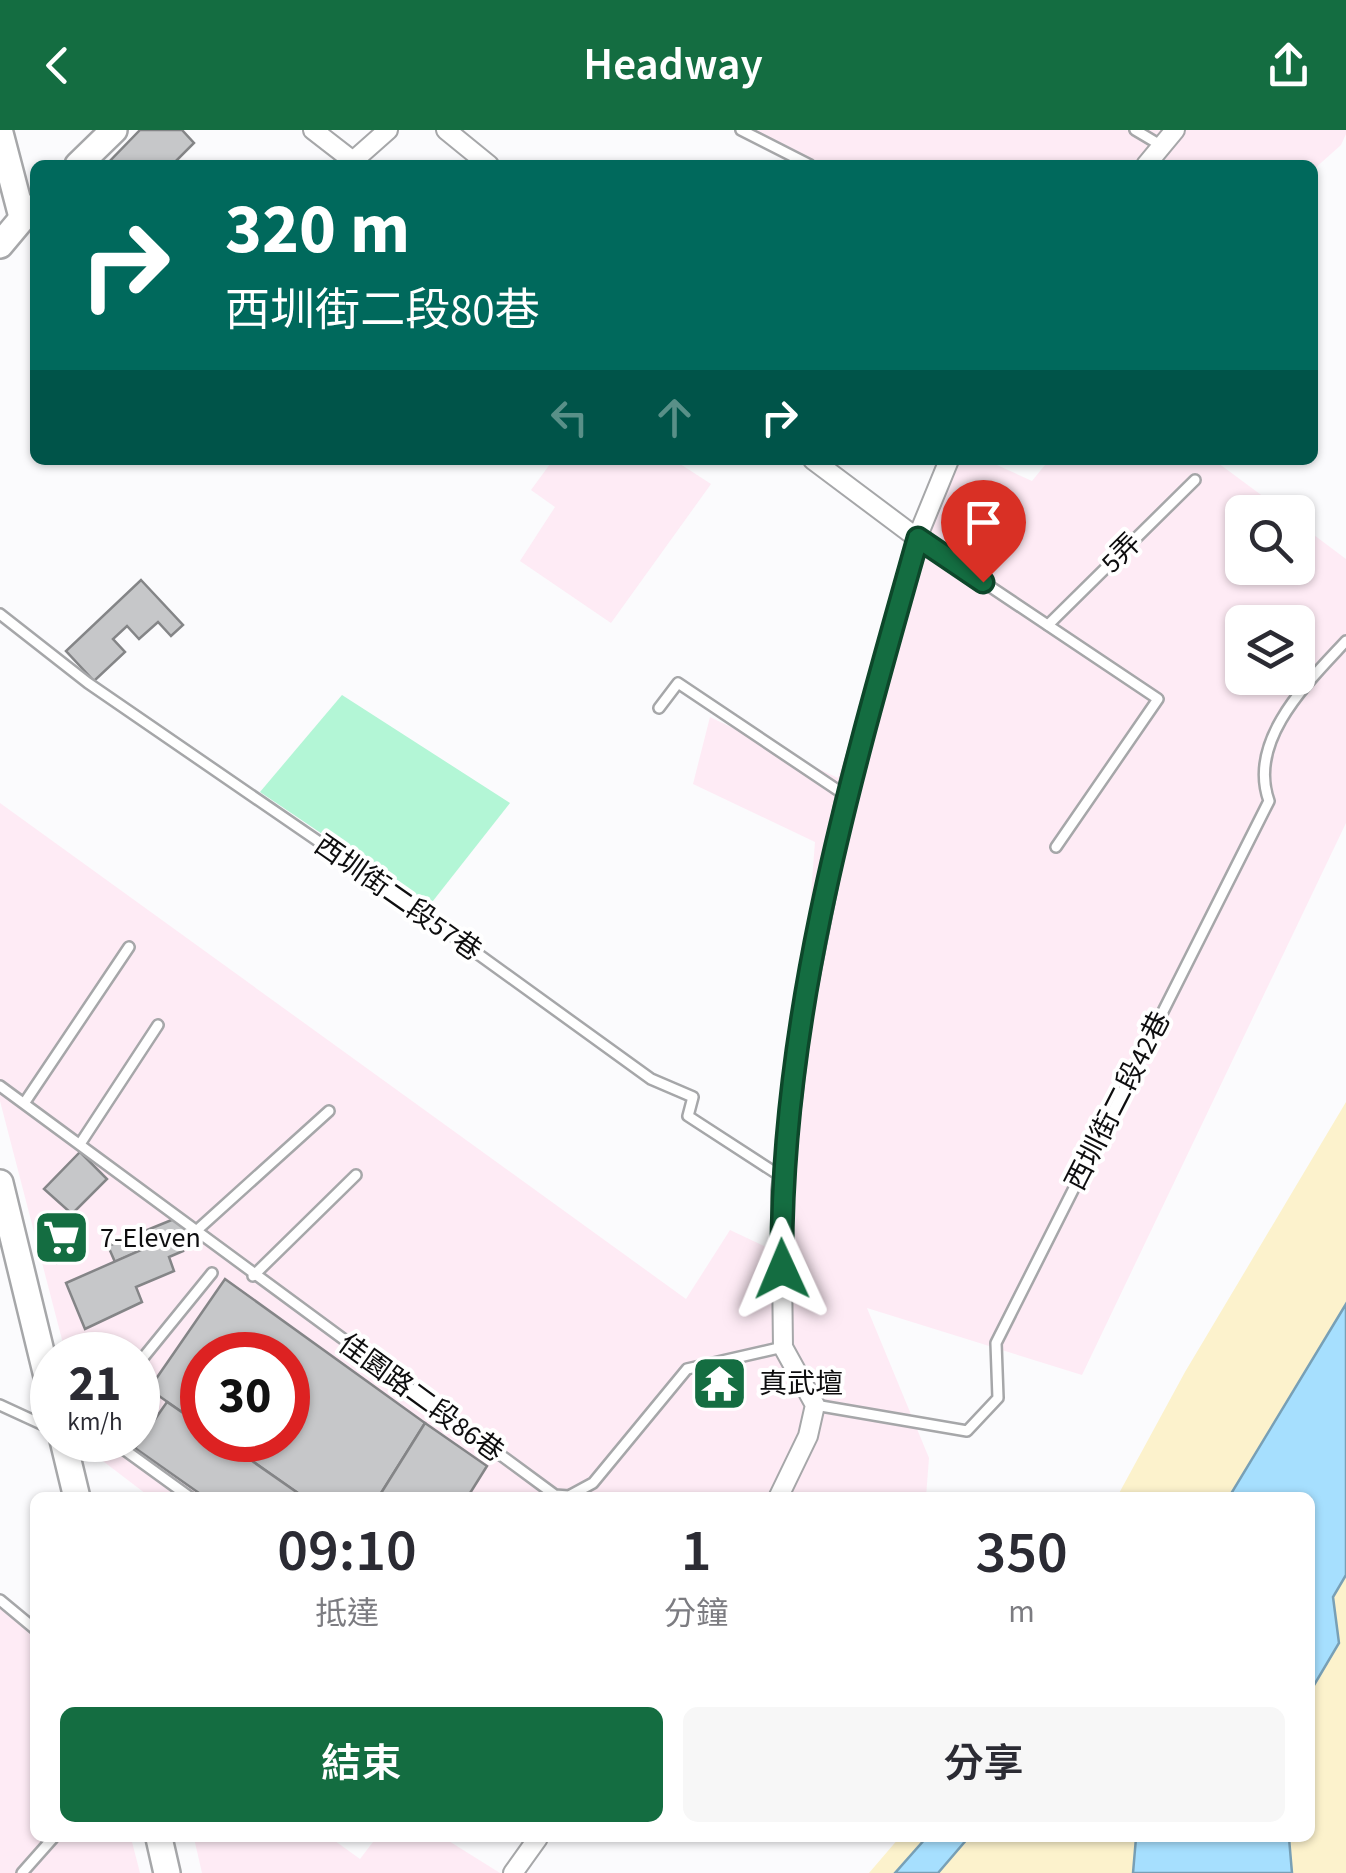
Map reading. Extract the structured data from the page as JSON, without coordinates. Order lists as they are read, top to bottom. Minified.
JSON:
{"streets":{"lane":["5弄","西圳街二段57巷","西圳街二段42巷","佳園路二段86巷"]},"places":{"supermarket":["7-Eleven"],"temple":["真武壇"]},"page":{"header":"Headway","turn":["320 m","西圳街二段80巷"],"speed":"21 km/h","limit":"30","eta":["09:10","抵達","1","分鐘","350","m"],"buttons":["結束","分享"]}}
